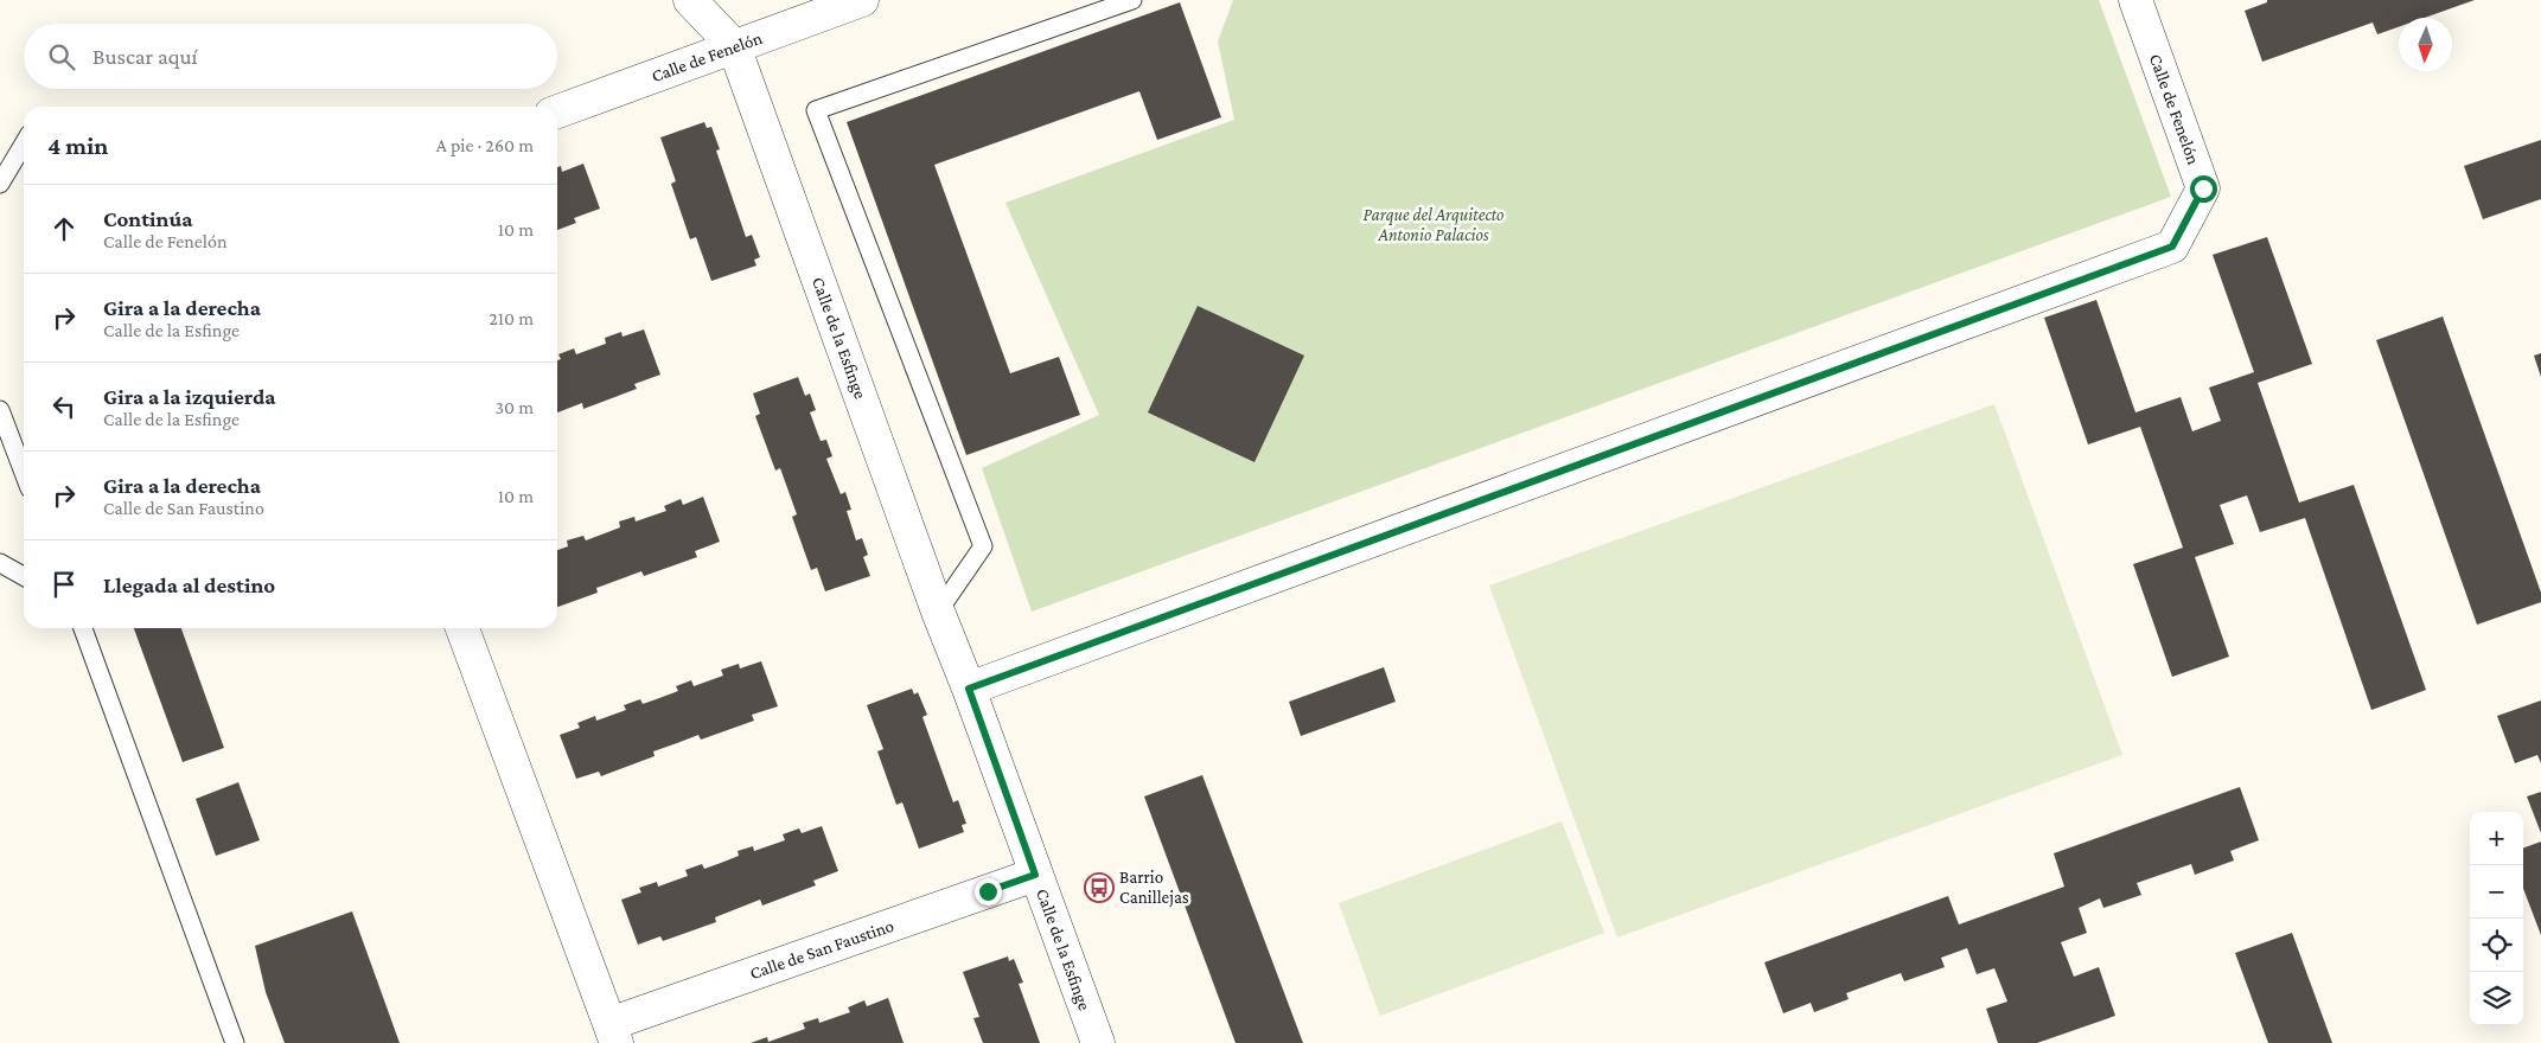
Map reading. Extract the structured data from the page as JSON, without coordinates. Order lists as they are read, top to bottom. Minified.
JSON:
{"streets":{"street":["Calle de Fenelón","Calle de la Esfinge","Calle de San Faustino"]},"crossings":[["Calle de Fenelón","Calle de la Esfinge"],["Calle de la Esfinge","Calle de San Faustino"]],"parks":["Parque del Arquitecto Antonio Palacios"],"places":{"bus stop":["Barrio Canillejas"]},"north":"bottom","page":{"search":"Buscar aquí","heading":["4 min","A pie · 260 m"],"list":[["Continúa","Calle de Fenelón","10 m"],["Gira a la derecha","Calle de la Esfinge","210 m"],["Gira a la izquierda","Calle de la Esfinge","30 m"],["Gira a la derecha","Calle de San Faustino","10 m"],"Llegada al destino"],"map_buttons":["+","−"]}}
